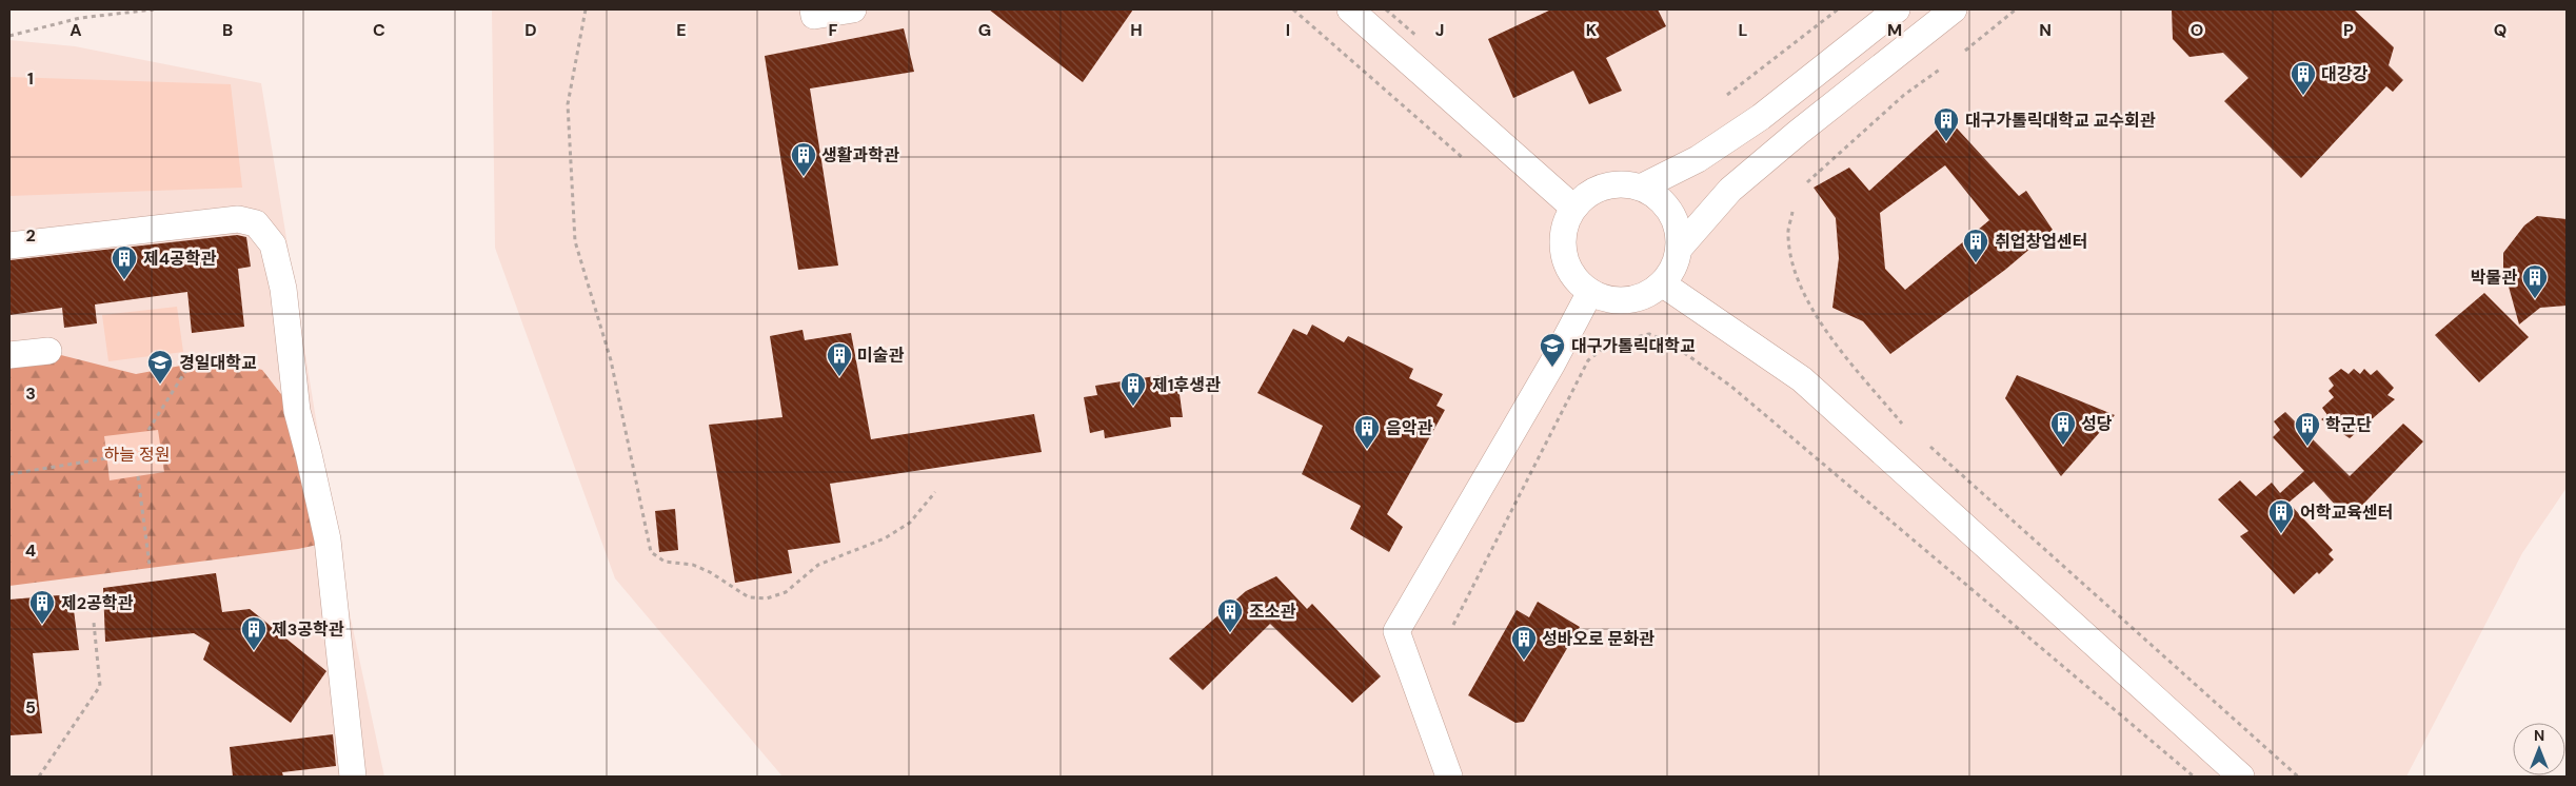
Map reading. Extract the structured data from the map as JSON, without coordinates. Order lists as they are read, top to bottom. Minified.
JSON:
{"parks":["하늘 정원"],"places":{"building":["대강강","대구가톨릭대학교 교수회관","생활과학관","취업창업센터","제4공학관","박물관","미술관","제1후생관","성당","학군단","음악관","어학교육센터","제2공학관","조소관","제3공학관","성바오로 문화관"],"school or university":["대구가톨릭대학교","경일대학교"]},"north":"top","grid":{"columns":["A","B","C","D","E","F","G","H","I","J","K","L","M","N","O","P","Q"],"rows":["1","2","3","4","5"]}}
